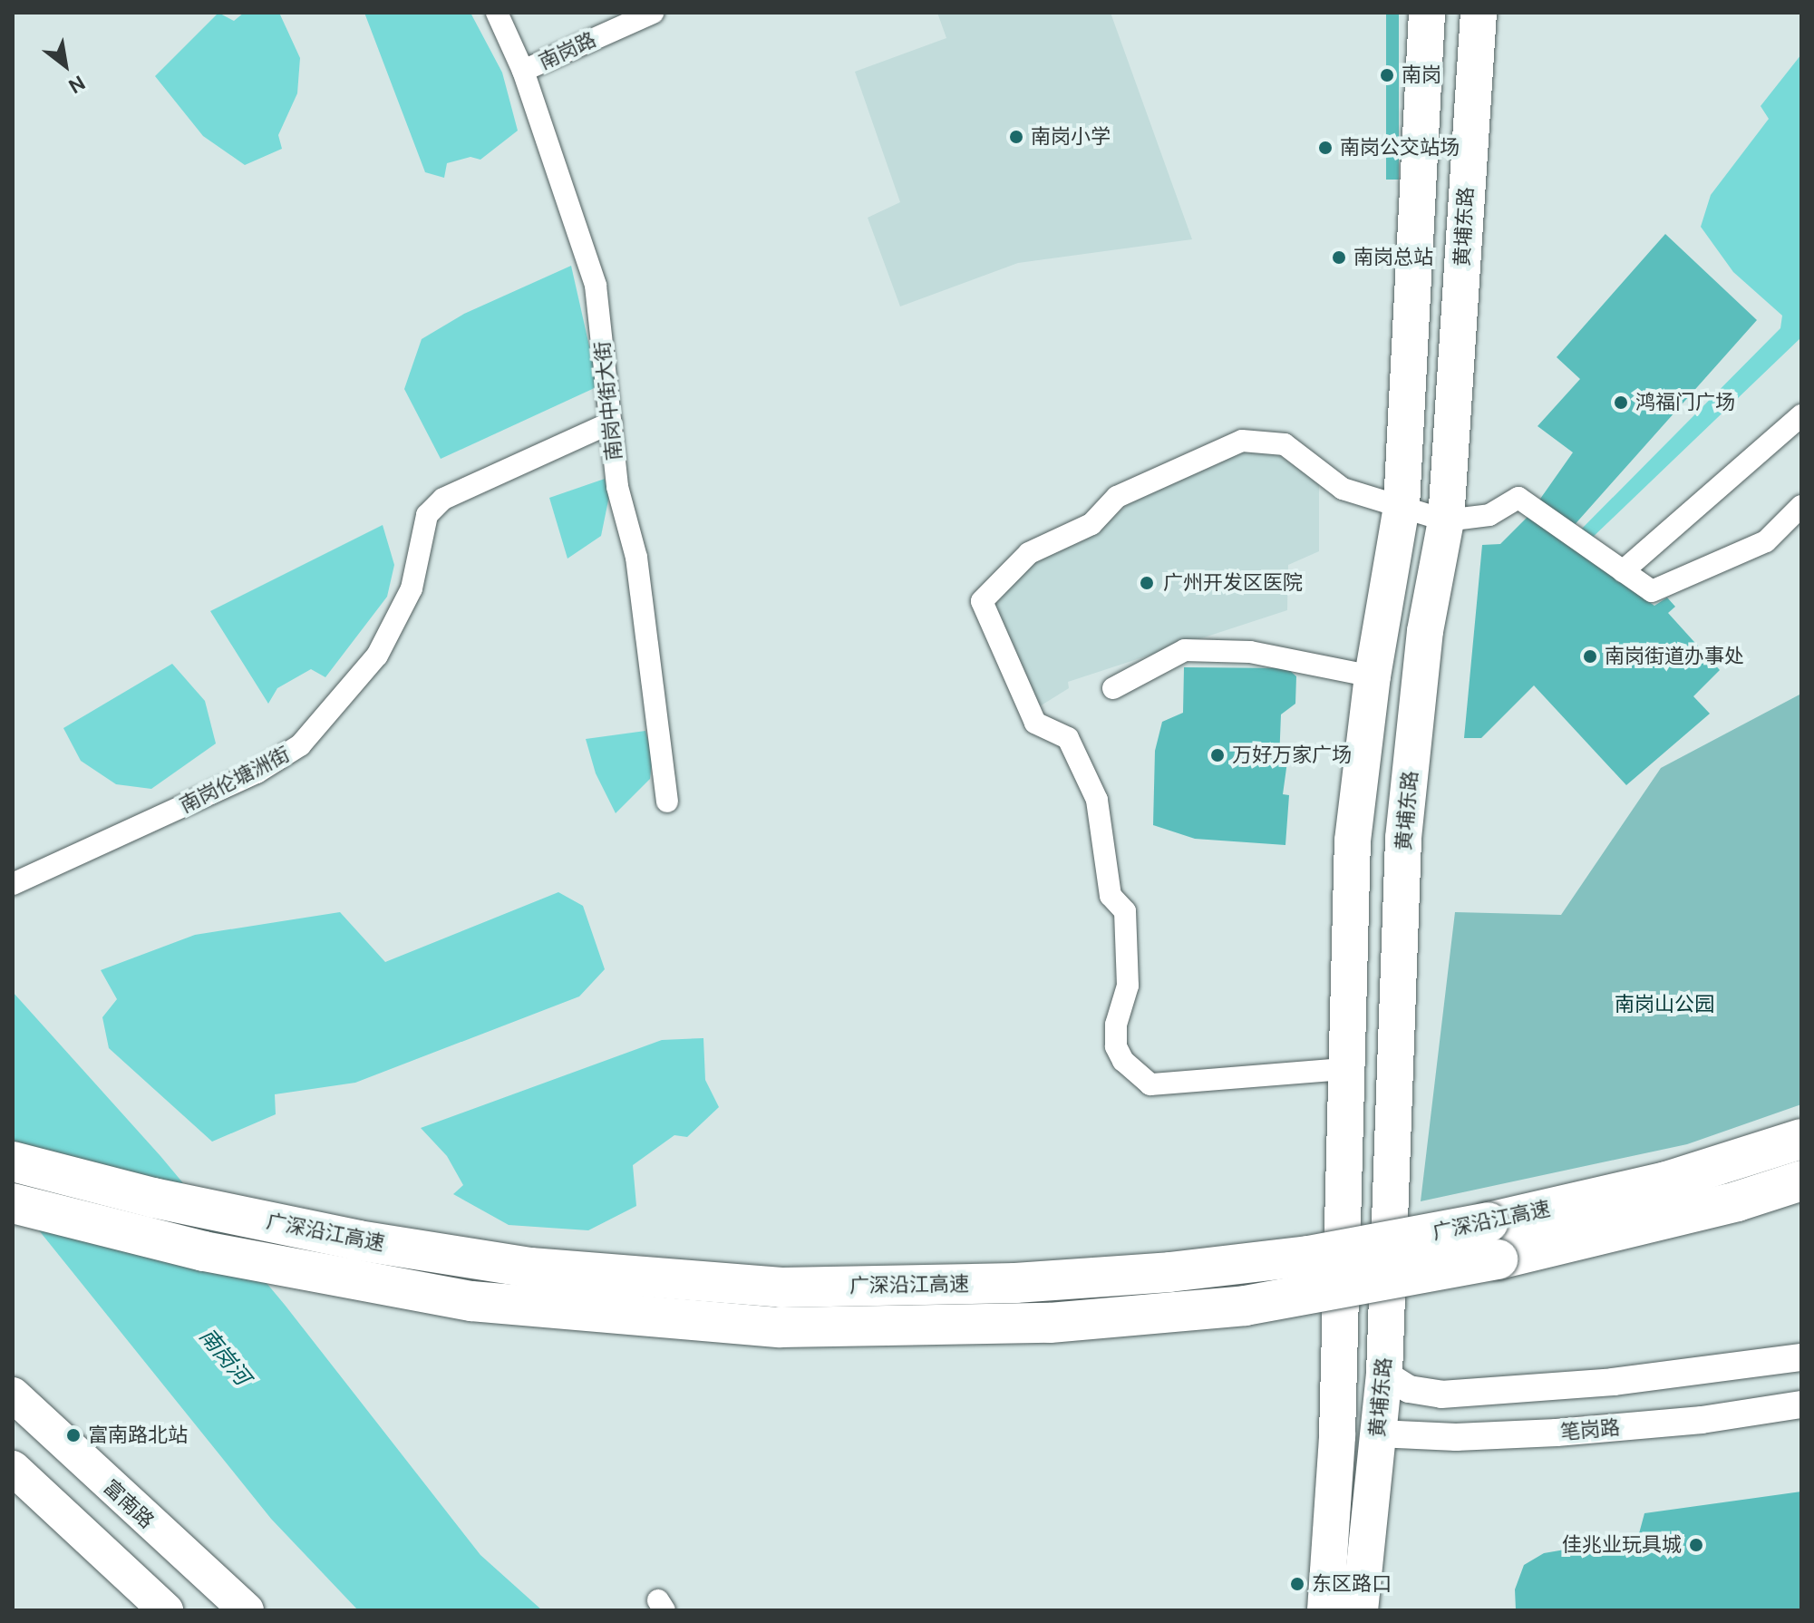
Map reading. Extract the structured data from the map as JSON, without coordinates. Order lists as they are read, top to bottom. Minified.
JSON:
{"streets":{"highway":["黄埔东路","广深沿江高速"],"main road":["富南路"],"street":["南岗路","南岗中街大街","南岗伦塘洲街","笔岗路"]},"crossings":[["南岗路","南岗中街大街"],["黄埔东路","笔岗路"],["南岗中街大街","南岗伦塘洲街"]],"water":["南岗河"],"parks":["南岗山公园"],"places":["南岗","南岗小学","南岗公交站场","南岗总站","鸿福门广场","广州开发区医院","南岗街道办事处","万好万家广场","富南路北站","佳兆业玩具城","东区路口"],"north":"bottom right"}
